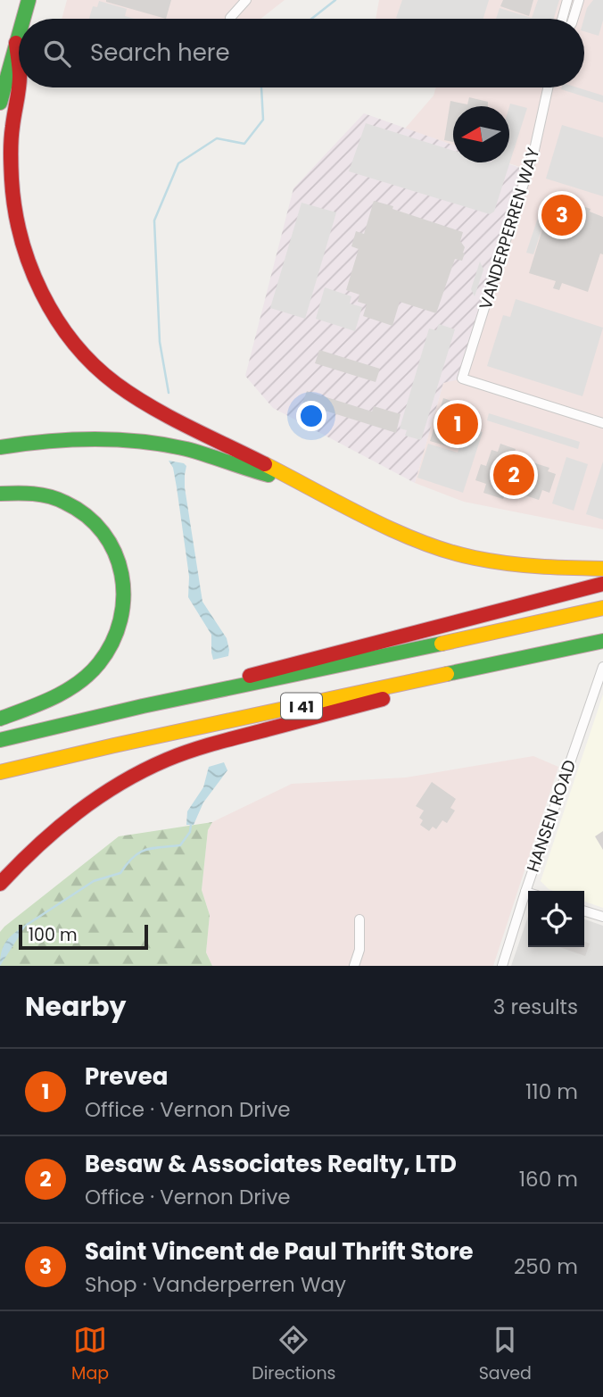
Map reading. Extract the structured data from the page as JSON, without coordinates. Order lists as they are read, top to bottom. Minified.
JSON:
{"streets":{"highway":["I 41"],"street":["VANDERPERREN WAY","HANSEN ROAD"]},"scale_bar":"100 m","north":"left","page":{"search":"Search here","pins":["3","1","2"],"scale":"100 m","heading":["Nearby","3 results"],"list":[{"mark":"1","name":"Prevea","note":"Office · Vernon Drive","value":"110 m"},{"mark":"2","name":"Besaw & Associates Realty, LTD","note":"Office · Vernon Drive","value":"160 m"},{"mark":"3","name":"Saint Vincent de Paul Thrift Store","note":"Shop · Vanderperren Way","value":"250 m"}],"nav":["Map","Directions","Saved"]}}
